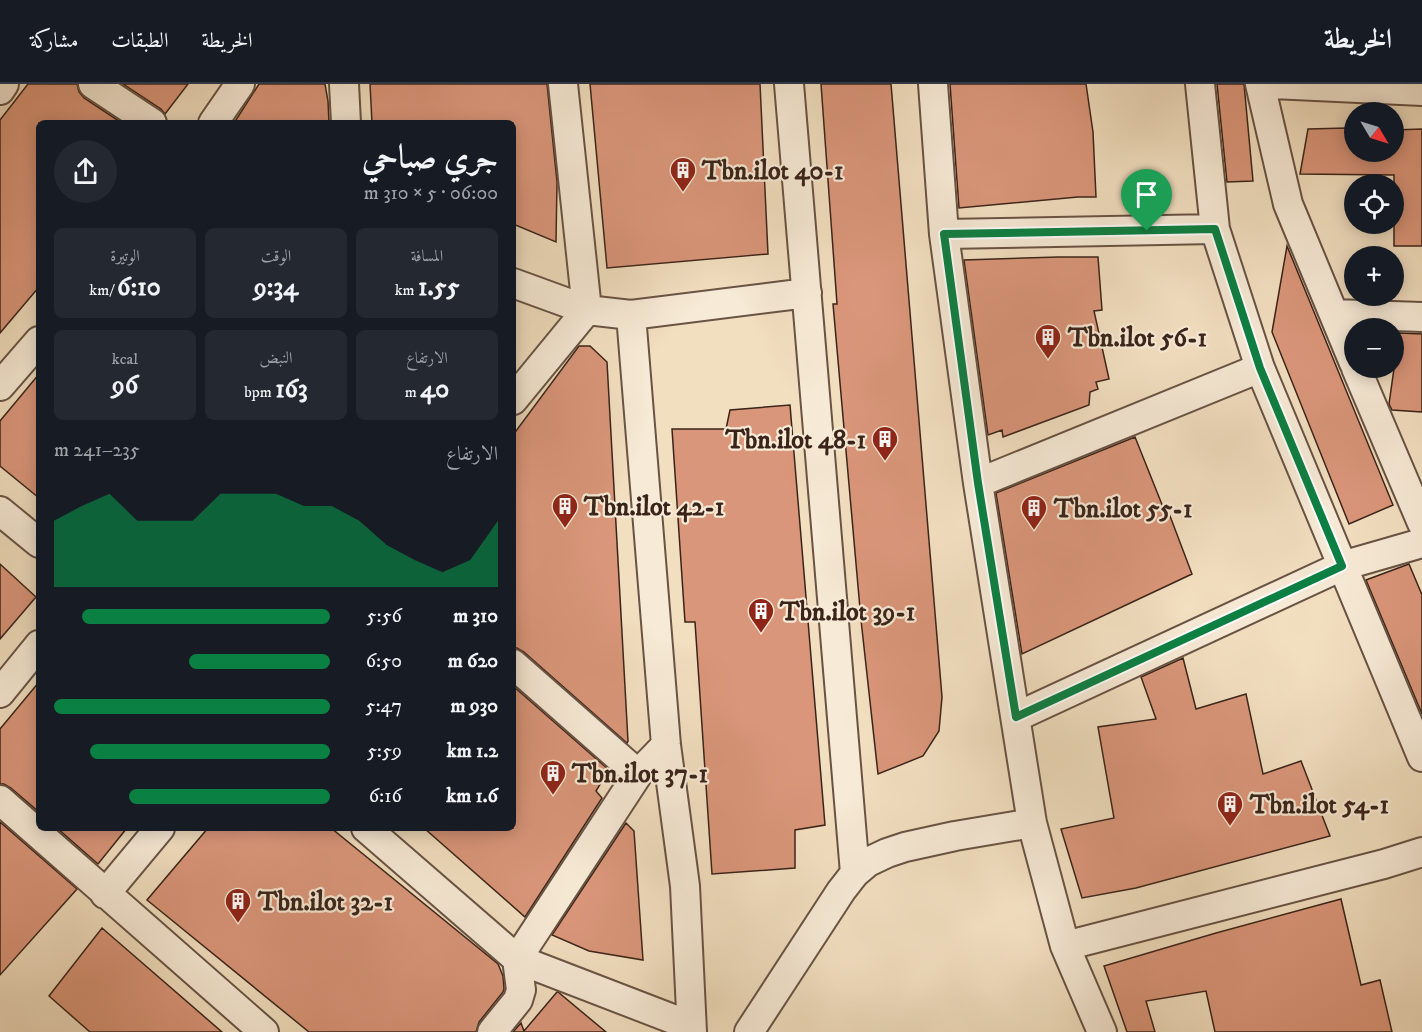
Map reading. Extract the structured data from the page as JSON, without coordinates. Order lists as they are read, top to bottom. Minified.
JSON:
{"places":{"building":["Tbn.ilot 40-1","Tbn.ilot 56-1","Tbn.ilot 48-1","Tbn.ilot 42-1","Tbn.ilot 55-1","Tbn.ilot 39-1","Tbn.ilot 37-1","Tbn.ilot 54-1","Tbn.ilot 32-1"]},"north":"bottom right","page":{"header":"الخريطة","nav":["الخريطة","الطبقات","مشاركة"],"map_buttons":["+","−"],"heading":["جري صباحي","06:00 · 5 × 310 m"],"stats":[["المسافة","1.55 km"],["الوقت","9:34"],["الوتيرة","6:10 /km"],["الارتفاع","40 m"],["النبض","163 bpm"],["kcal","96"]],"chart":["الارتفاع","235–241 m"],"list":[{"name":"310 m","note":"5:56"},{"name":"620 m","note":"6:50"},{"name":"930 m","note":"5:47"},{"name":"1.2 km","note":"5:59"},{"name":"1.6 km","note":"6:16"}]}}
